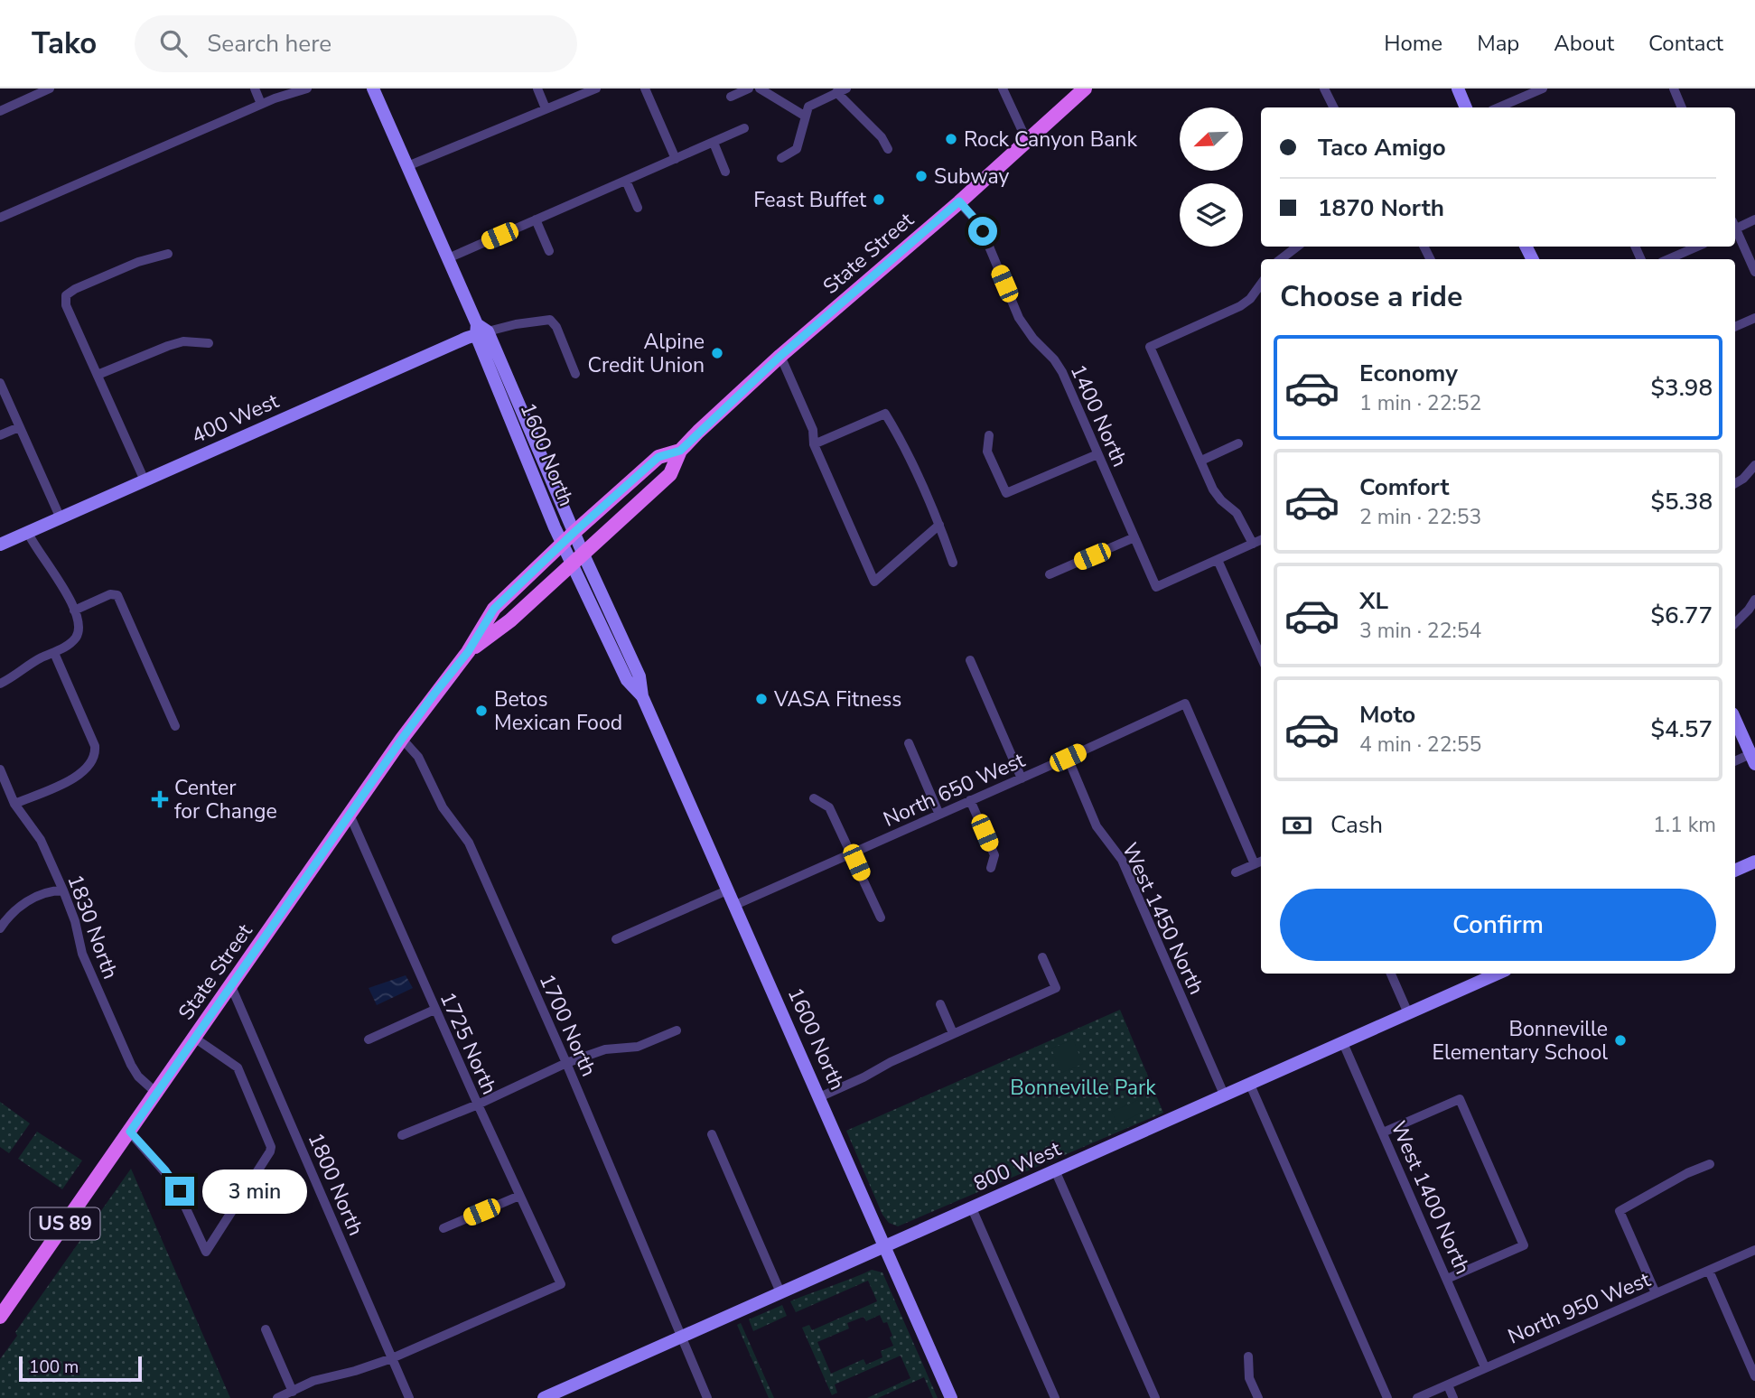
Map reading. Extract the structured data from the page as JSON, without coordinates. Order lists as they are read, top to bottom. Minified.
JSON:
{"streets":{"main road":["State Street","400 West","1600 North","800 West","US 89"],"street":["1400 North","North 650 West","West 1450 North","1830 North","1700 North","1725 North","1800 North","West 1400 North","North 950 West"]},"crossings":[["State Street","1400 North"],["State Street","1600 North"],["State Street","1830 North"],["State Street","1700 North"],["State Street","1725 North"],["State Street","1800 North"],["400 West","1600 North"],["1600 North","North 650 West"],["1600 North","800 West"],["North 650 West","West 1450 North"],["West 1450 North","800 West"],["1700 North","800 West"],["1725 North","1800 North"],["800 West","West 1400 North"],["West 1400 North","North 950 West"]],"parks":["Bonneville Park"],"places":{"other":["Rock Canyon Bank","Subway","Feast Buffet","Alpine Credit Union","VASA Fitness","Betos Mexican Food","Bonneville Elementary School"],"health":["Center for Change"]},"scale_bar":"100 m","north":"bottom left","page":{"header":"Tako","search":"Search here","nav":["Home","Map","About","Contact"],"banner":["Taco Amigo","1870 North"],"heading":"Choose a ride","list":[{"name":"Economy","note":"1 min · 22:52","value":"$3.98"},{"name":"Comfort","note":"2 min · 22:53","value":"$5.38"},{"name":"XL","note":"3 min · 22:54","value":"$6.77"},{"name":"Moto","note":"4 min · 22:55","value":"$4.57"}],"pay":["Cash","1.1 km"],"buttons":"Confirm","bubble":"3 min","scale":"100 m"}}
